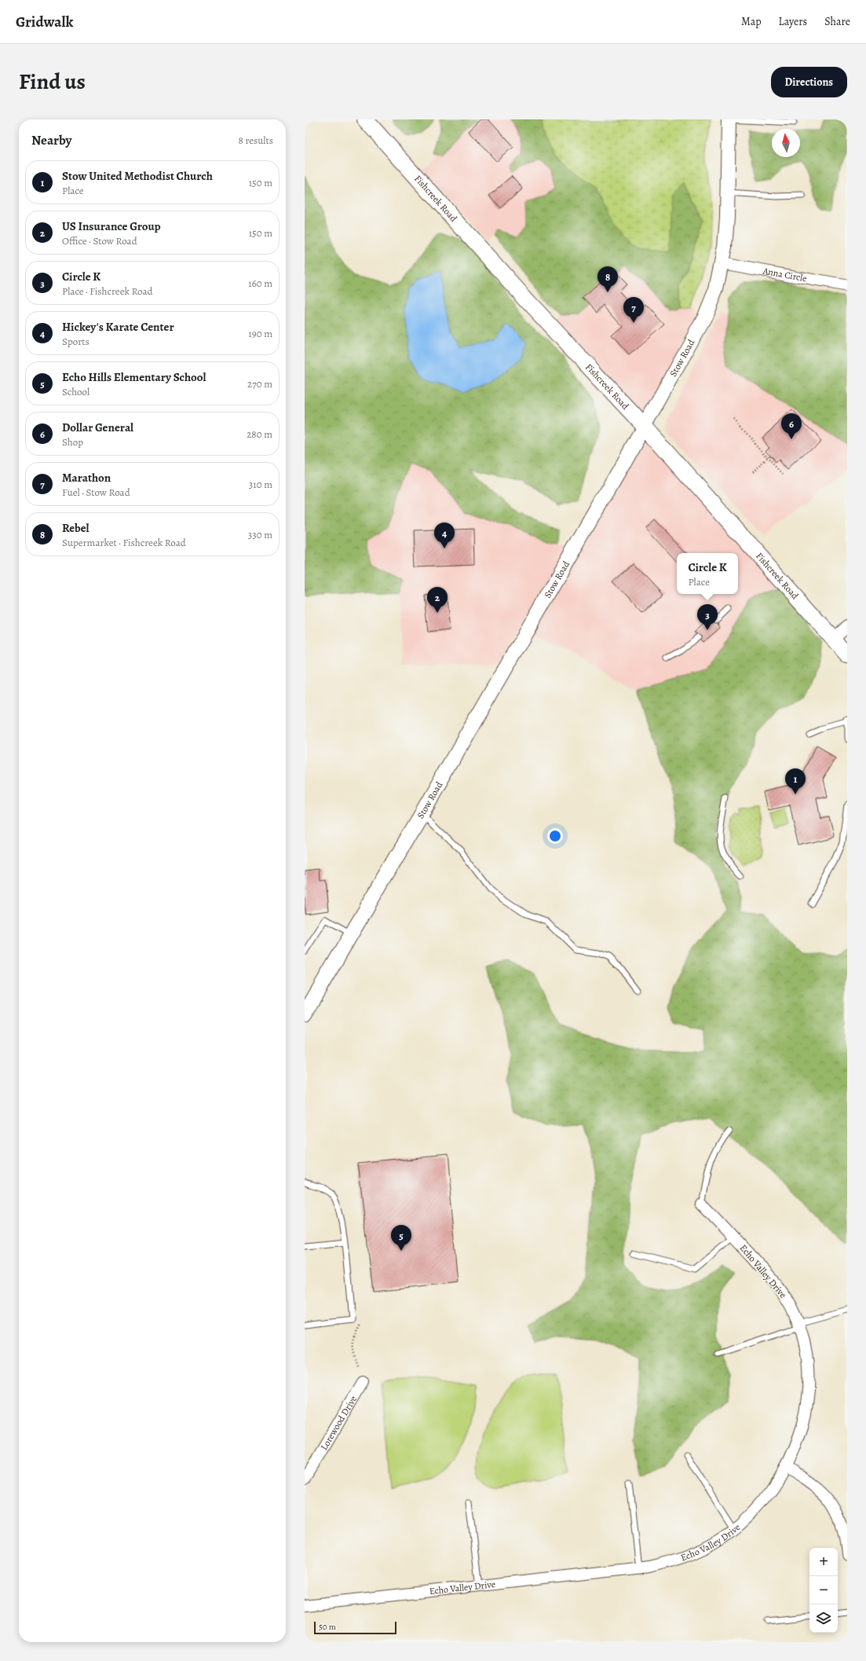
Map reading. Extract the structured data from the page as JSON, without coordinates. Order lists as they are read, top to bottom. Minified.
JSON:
{"streets":{"main road":["Fishcreek Road"],"street":["Anna Circle","Stow Road","Echo Valley Drive","Lorewood Drive"]},"crossings":[["Fishcreek Road","Stow Road"],["Anna Circle","Stow Road"]],"scale_bar":"50 m","north":"top","page":{"header":"Gridwalk","nav":["Map","Layers","Share"],"title":"Find us","buttons":"Directions","heading":["Nearby","8 results"],"list":[{"mark":"1","name":"Stow United Methodist Church","note":"Place","value":"150 m"},{"mark":"2","name":"US Insurance Group","note":"Office · Stow Road","value":"150 m"},{"mark":"3","name":"Circle K","note":"Place · Fishcreek Road","value":"160 m"},{"mark":"4","name":"Hickey's Karate Center","note":"Sports","value":"190 m"},{"mark":"5","name":"Echo Hills Elementary School","note":"School","value":"270 m"},{"mark":"6","name":"Dollar General","note":"Shop","value":"280 m"},{"mark":"7","name":"Marathon","note":"Fuel · Stow Road","value":"310 m"},{"mark":"8","name":"Rebel","note":"Supermarket · Fishcreek Road","value":"330 m"}],"pins":["8","7","6","4","2","3","1","5"],"popup":["Circle K","Place"],"map_buttons":["+","−"],"scale":"50 m"}}
